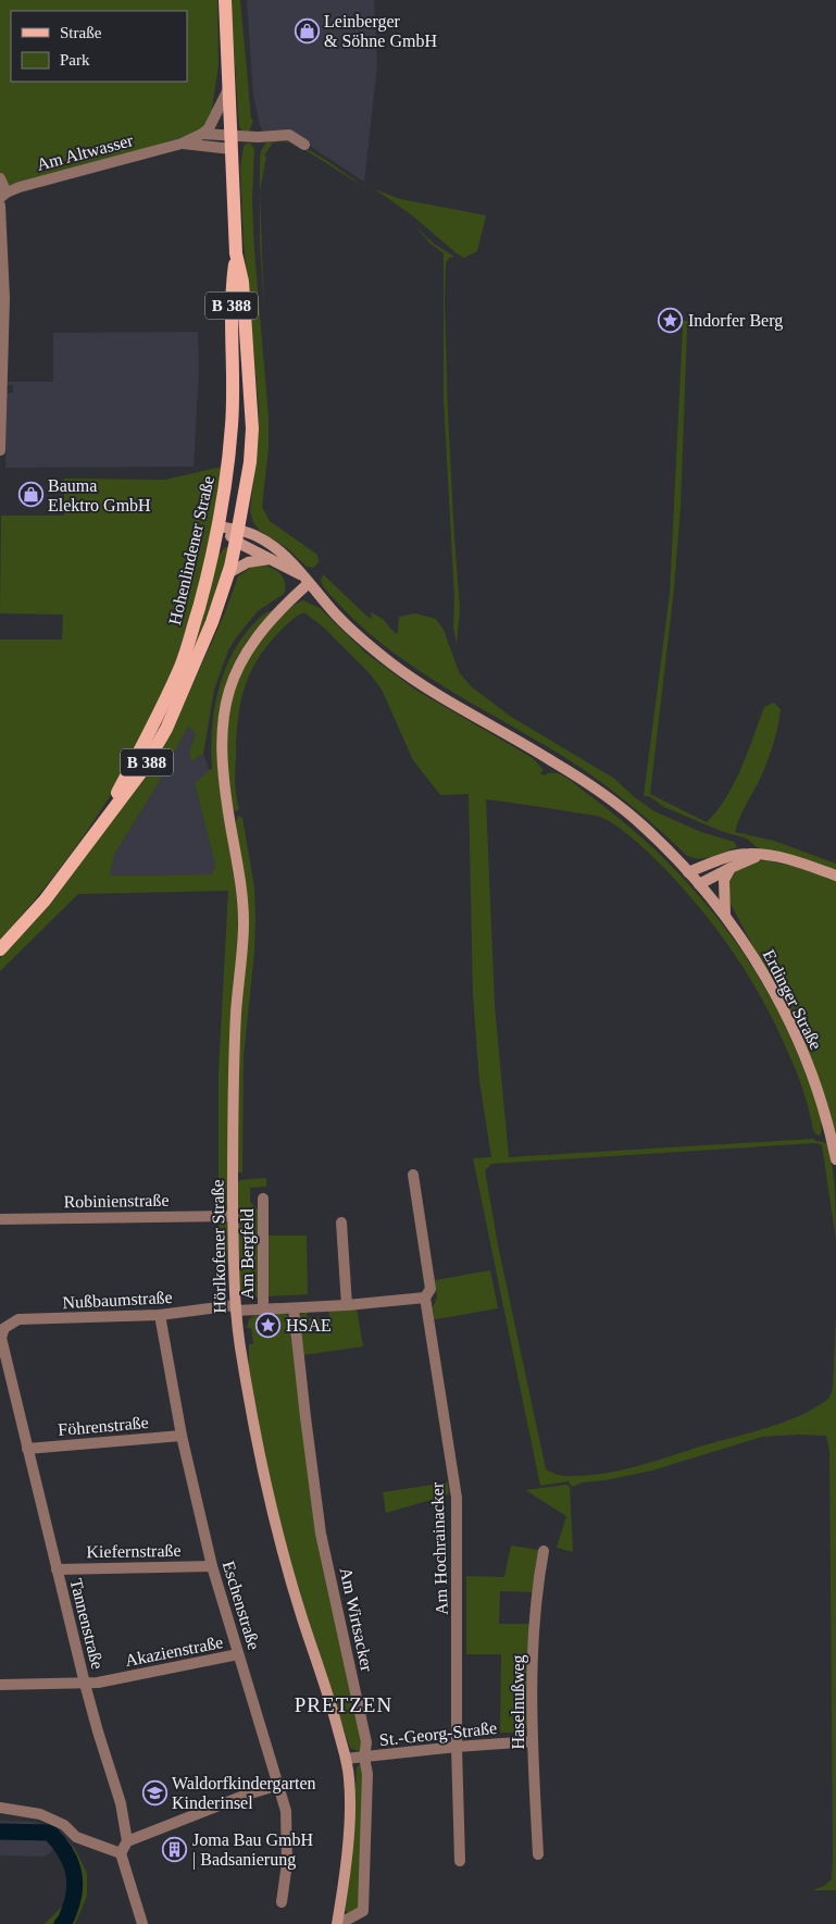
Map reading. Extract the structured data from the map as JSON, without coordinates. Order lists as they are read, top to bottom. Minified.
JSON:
{"streets":{"main road":["B 388","Hohenlindener Straße"],"street":["Am Altwasser","Erdinger Straße","Robinienstraße","Hörlkofener Straße","Am Bergfeld","Nußbaumstraße","Föhrenstraße","Am Hochrainacker","Kiefernstraße","Eschenstraße","Am Wirtsacker","Tannenstraße","Akazienstraße","Haselnußweg","St.-Georg-Straße"]},"crossings":[["Am Altwasser","Hohenlindener Straße"],["B 388","Hohenlindener Straße"],["B 388","Erdinger Straße"],["Hohenlindener Straße","Erdinger Straße"],["Erdinger Straße","Hörlkofener Straße"],["Robinienstraße","Hörlkofener Straße"],["Hörlkofener Straße","Am Bergfeld"],["Hörlkofener Straße","Nußbaumstraße"],["Hörlkofener Straße","Am Wirtsacker"],["Hörlkofener Straße","St.-Georg-Straße"],["Am Bergfeld","Nußbaumstraße"],["Am Bergfeld","Am Hochrainacker"],["Am Bergfeld","Am Wirtsacker"],["Nußbaumstraße","Eschenstraße"],["Nußbaumstraße","Tannenstraße"],["Föhrenstraße","Eschenstraße"],["Föhrenstraße","Tannenstraße"],["Am Hochrainacker","St.-Georg-Straße"],["Kiefernstraße","Eschenstraße"],["Kiefernstraße","Tannenstraße"],["Eschenstraße","Akazienstraße"],["Am Wirtsacker","St.-Georg-Straße"],["Tannenstraße","Akazienstraße"],["Haselnußweg","St.-Georg-Straße"]],"districts":["PRETZEN"],"places":{"shop":["Leinberger & Söhne GmbH","Bauma Elektro GmbH"],"place":["Indorfer Berg","HSAE"],"school or university":["Waldorfkindergarten Kinderinsel"],"building":["Joma Bau GmbH | Badsanierung"]},"legend":["Straße","Park"]}
